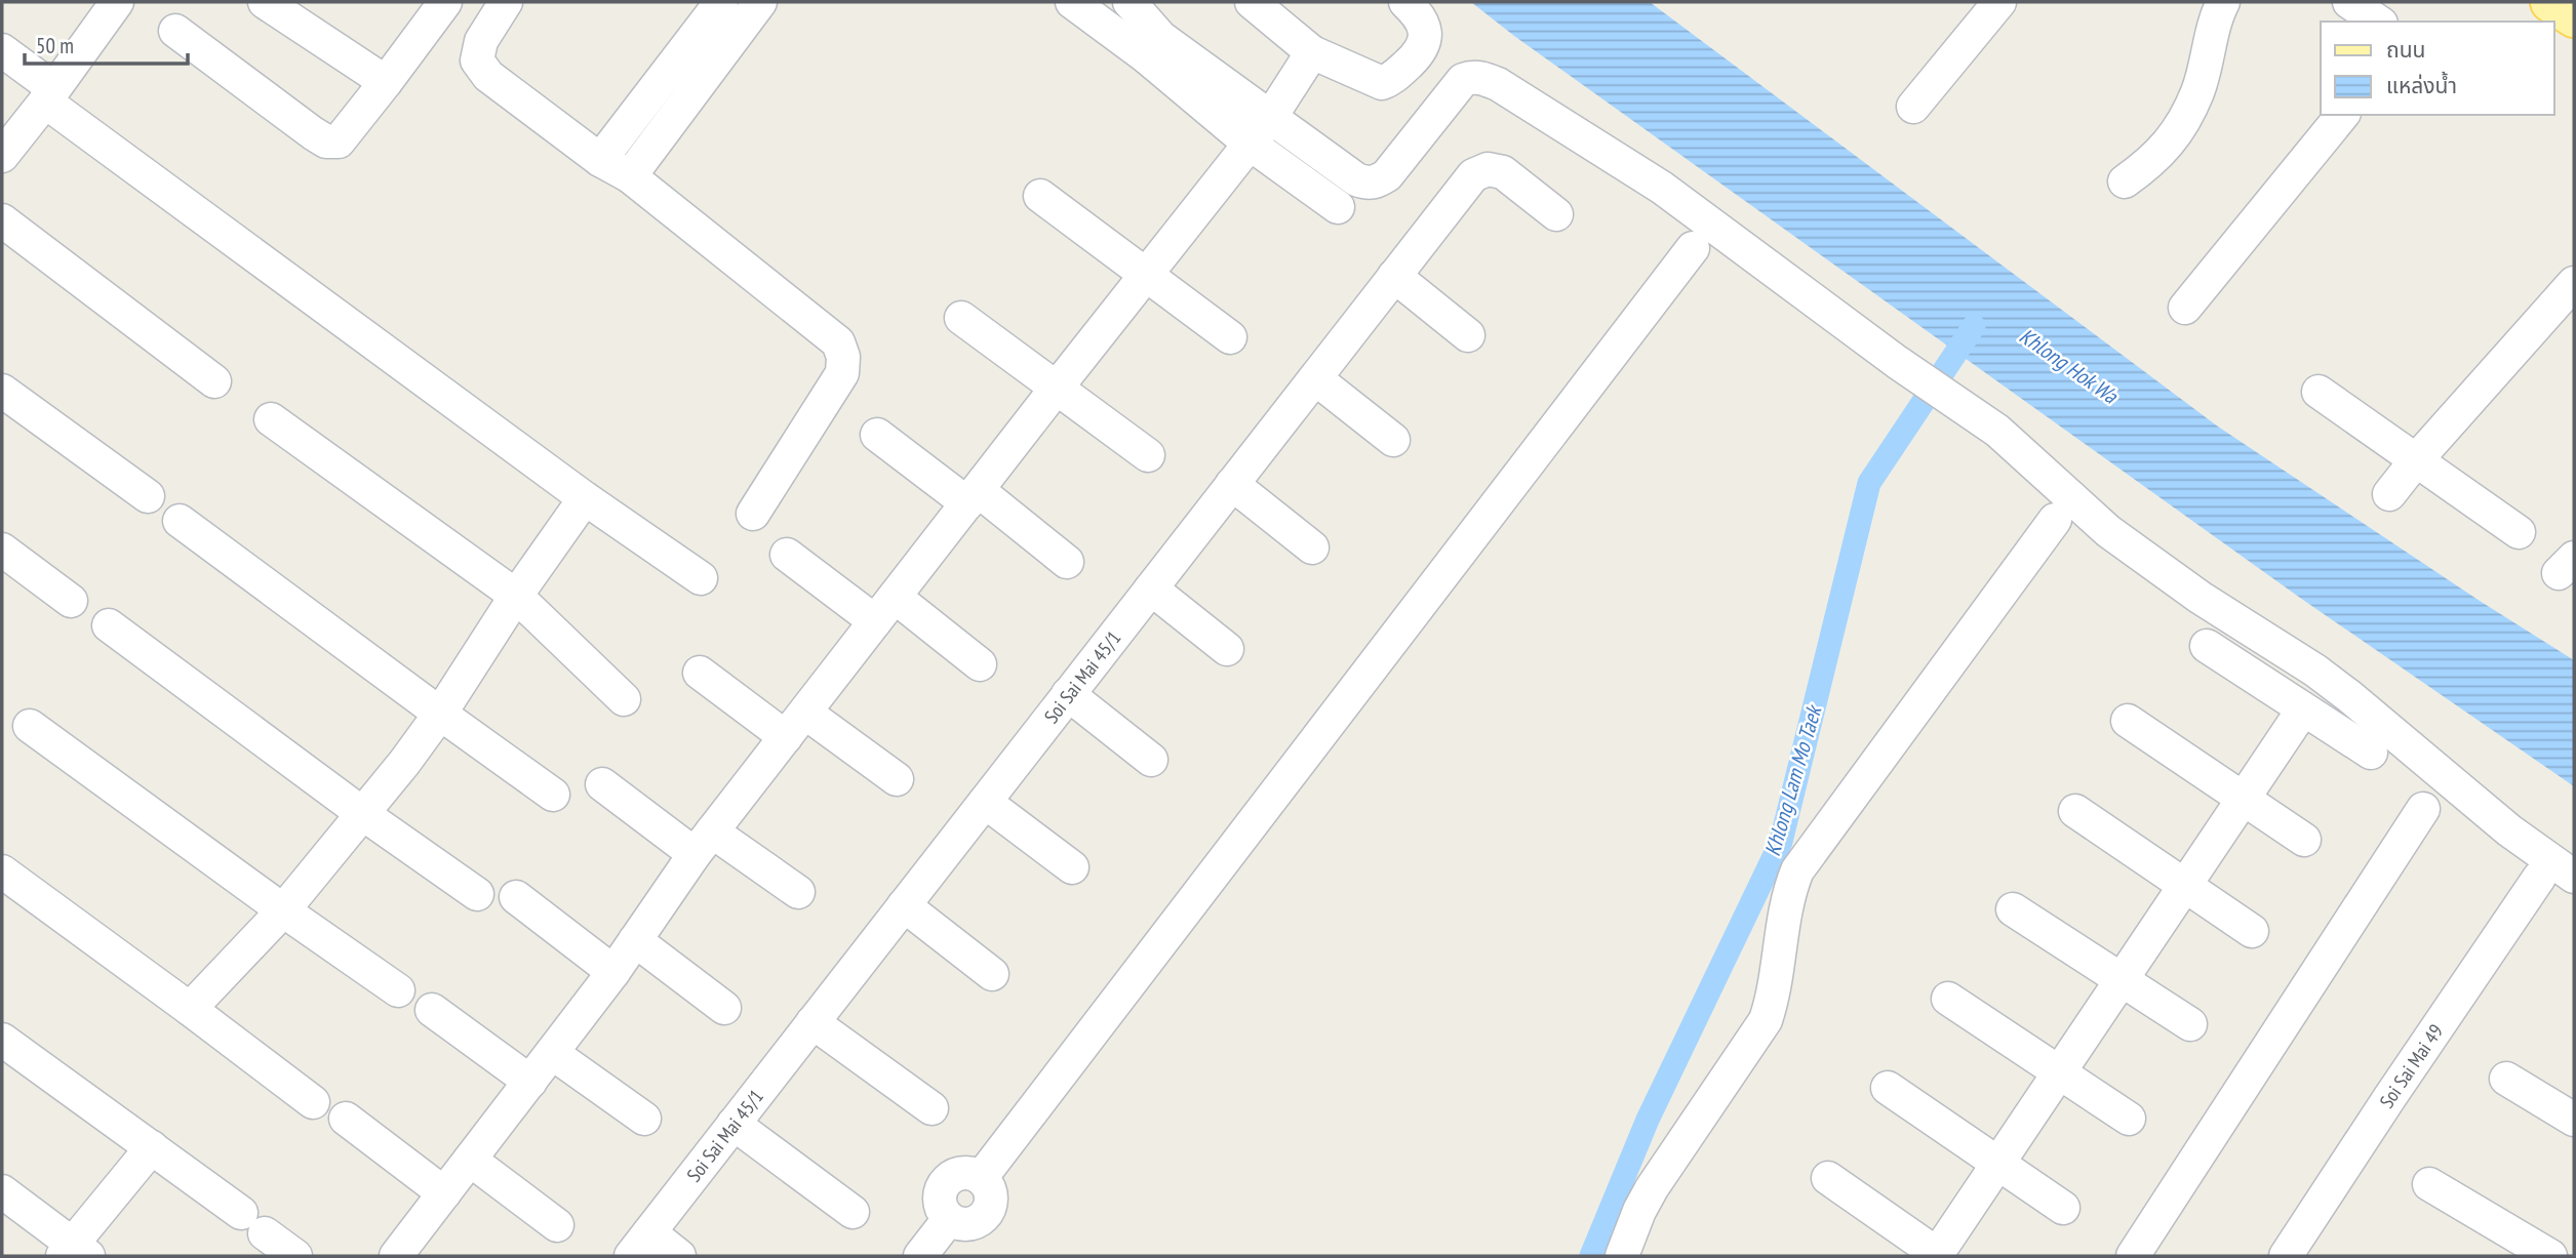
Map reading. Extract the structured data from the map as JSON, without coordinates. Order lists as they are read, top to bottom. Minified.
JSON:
{"streets":{"street":["Soi Sai Mai 45/1","Soi Sai Mai 49"]},"water":["Khlong Hok Wa","Khlong Lam Mo Taek"],"legend":["ถนน","แหล่งน้ำ"],"scale_bar":"50 m"}
